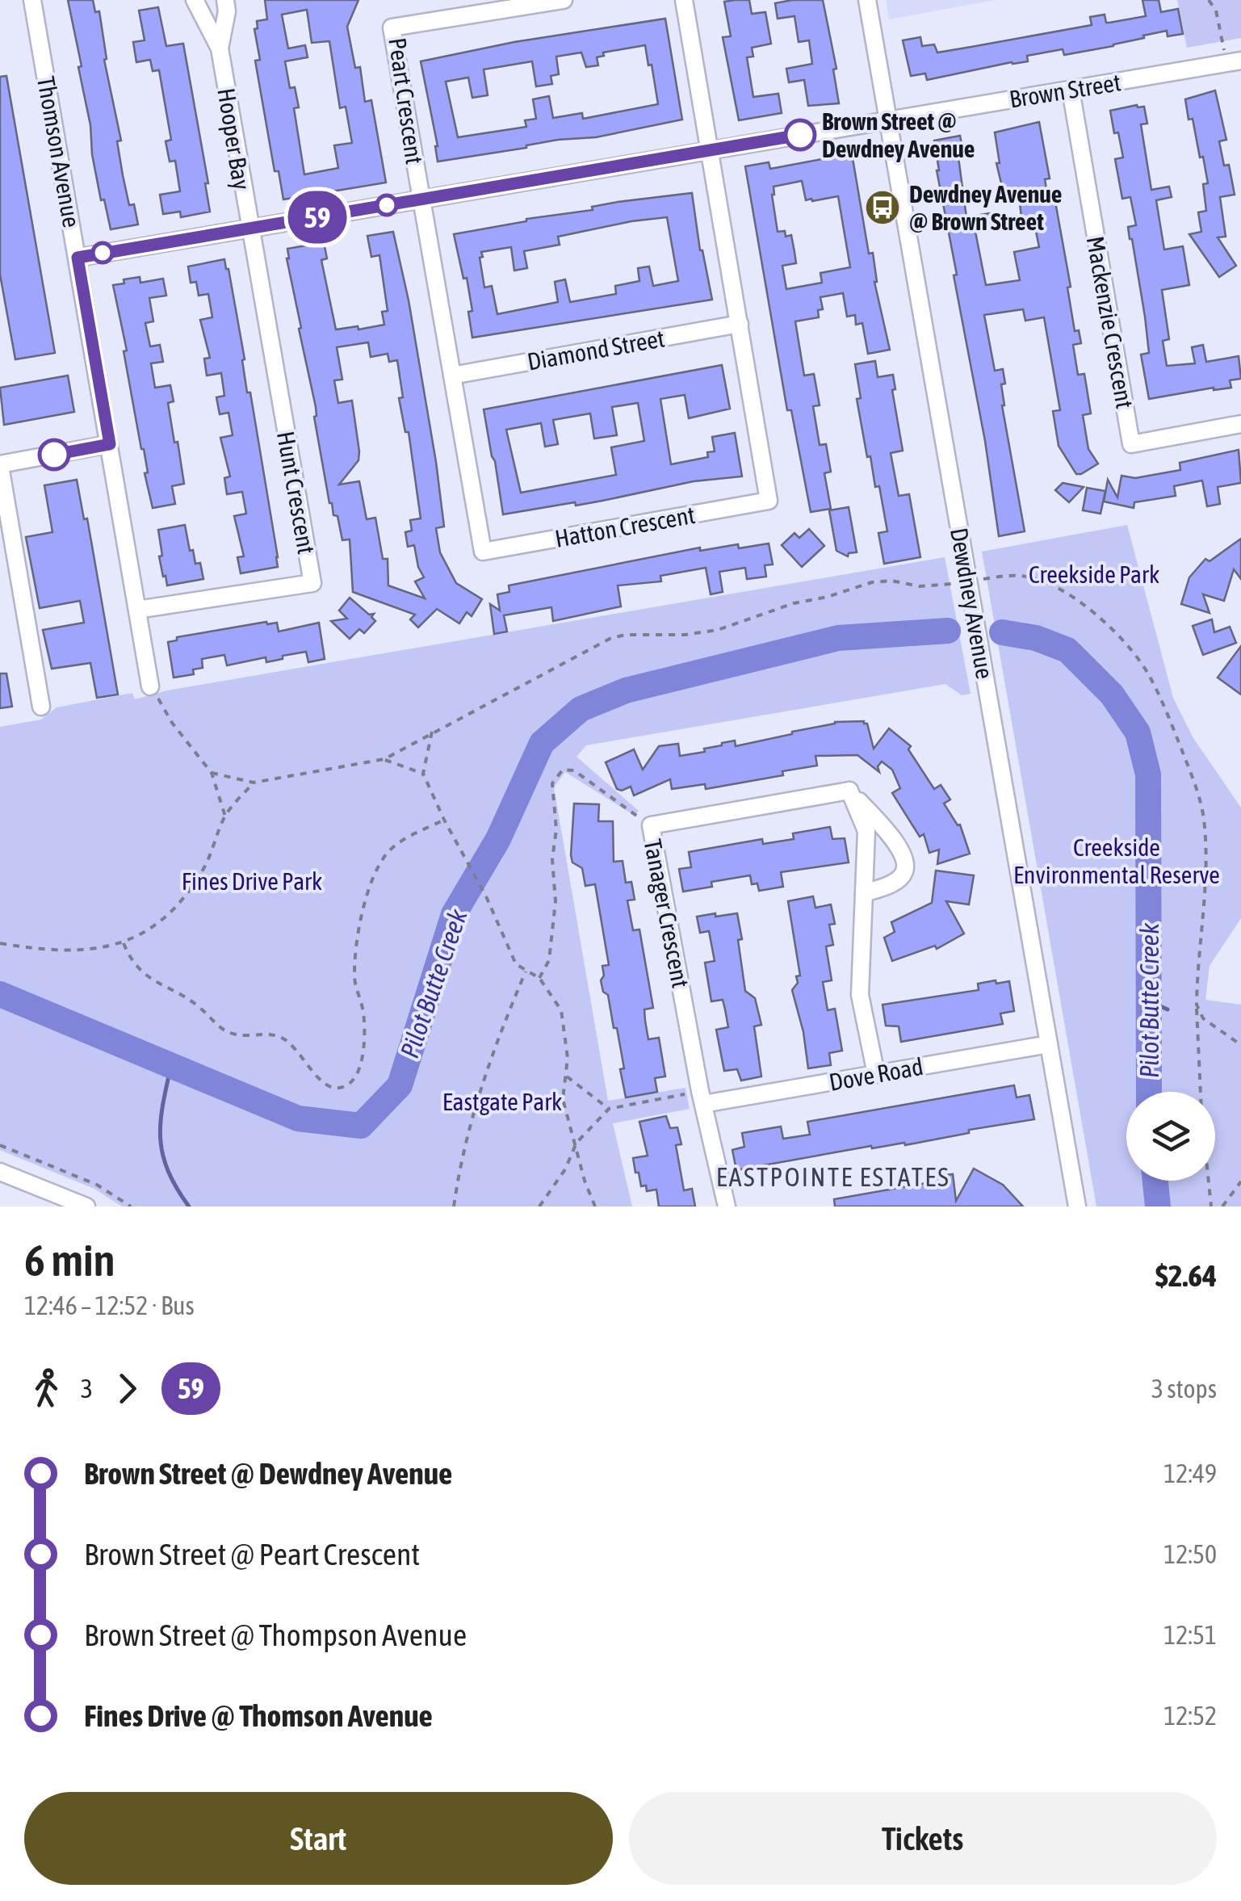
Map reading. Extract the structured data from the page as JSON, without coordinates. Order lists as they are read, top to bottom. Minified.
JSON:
{"streets":{"street":["Brown Street","Peart Crescent","Hooper Bay","Thomson Avenue","Mackenzie Crescent","Diamond Street","Hunt Crescent","Hatton Crescent","Dewdney Avenue","Tanager Crescent","Dove Road"]},"crossings":[["Brown Street","Peart Crescent"],["Brown Street","Hooper Bay"],["Brown Street","Thomson Avenue"],["Brown Street","Mackenzie Crescent"],["Brown Street","Hunt Crescent"],["Brown Street","Hatton Crescent"],["Brown Street","Dewdney Avenue"],["Peart Crescent","Hatton Crescent"],["Hooper Bay","Hunt Crescent"],["Thomson Avenue","Hunt Crescent"],["Diamond Street","Hatton Crescent"],["Dewdney Avenue","Dove Road"],["Tanager Crescent","Dove Road"]],"districts":["EASTPOINTE ESTATES"],"water":["Pilot Butte Creek"],"parks":["Creekside Park","Creekside Environmental Reserve","Fines Drive Park","Eastgate Park"],"places":{"other":["Brown Street @ Dewdney Avenue"],"bus stop":["Dewdney Avenue @ Brown Street"]},"lines":["bus line 59"],"page":{"on_map":"59","heading":["6 min","12:46 – 12:52 · Bus","$2.64"],"legs":["3","59","3 stops"],"list":[{"name":"Brown Street @ Dewdney Avenue","value":"12:49"},{"name":"Brown Street @ Peart Crescent","value":"12:50"},{"name":"Brown Street @ Thompson Avenue","value":"12:51"},{"name":"Fines Drive @ Thomson Avenue","value":"12:52"}],"buttons":["Start","Tickets"]}}
